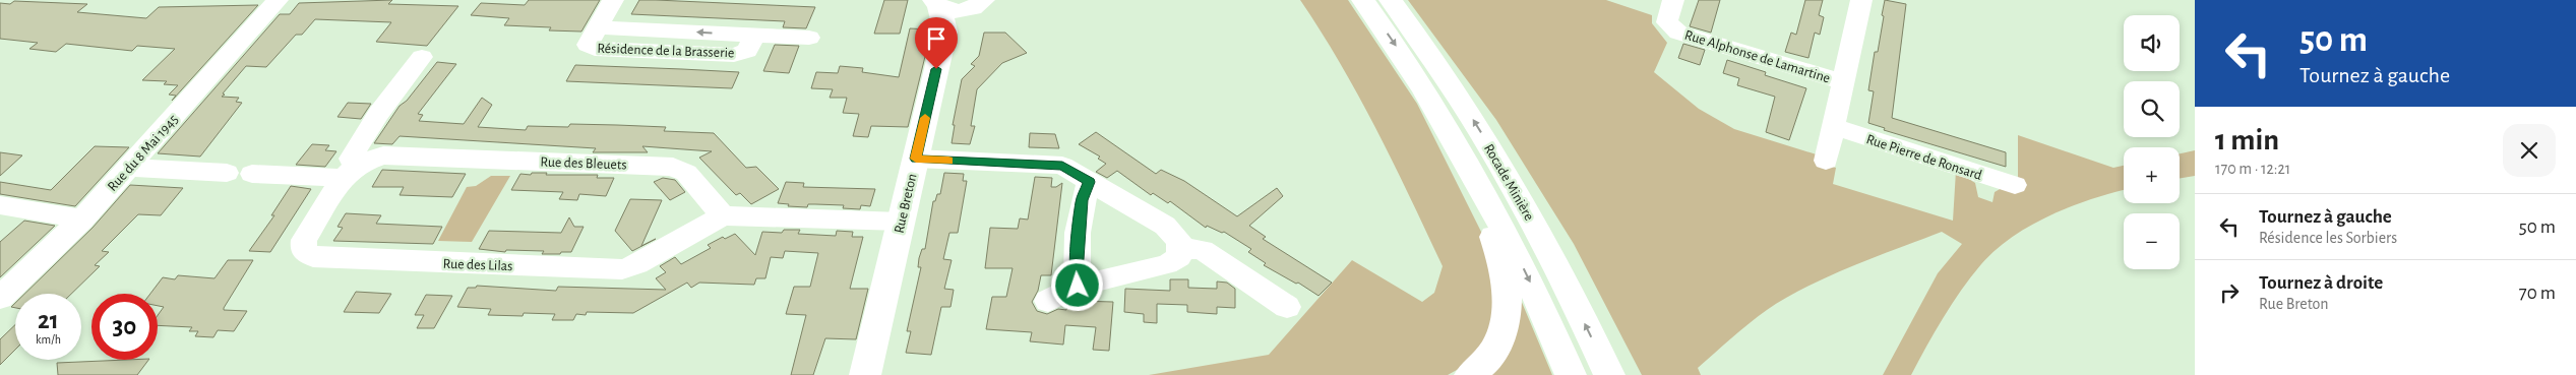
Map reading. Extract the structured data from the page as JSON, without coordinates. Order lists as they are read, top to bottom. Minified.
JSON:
{"streets":{"main road":["Rocade Minière","Rue Breton"],"street":["Résidence de la Brasserie","Rue Alphonse de Lamartine","Rue du 8 Mai 1945","Rue Pierre de Ronsard","Rue des Bleuets","Rue des Lilas"]},"crossings":[["Rue des Bleuets","Rue des Lilas"]],"page":{"turn":["50 m","Tournez à gauche"],"map_buttons":["+","−"],"heading":["1 min","170 m · 12:21"],"list":[{"name":"Tournez à gauche","note":"Résidence les Sorbiers","value":"50 m"},{"name":"Tournez à droite","note":"Rue Breton","value":"70 m"}],"speed":"21 km/h","limit":"30"}}
